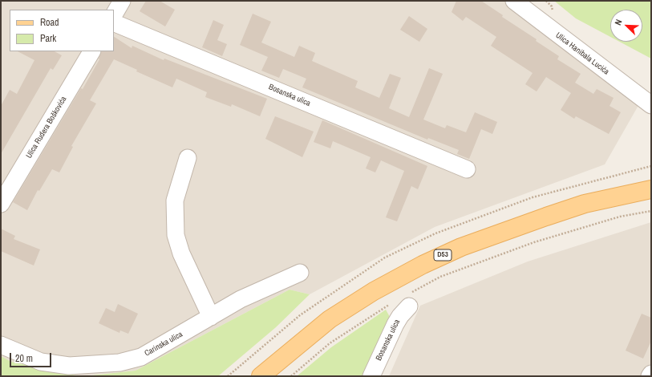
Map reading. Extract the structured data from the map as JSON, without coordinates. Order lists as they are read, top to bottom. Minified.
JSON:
{"streets":{"main road":["D53"],"street":["Ulica Hanibala Lucića","Bosanska ulica","Ulica Ruđera Boškovića","Carinska ulica"]},"legend":["Road","Park"],"scale_bar":"20 m","north":"top left"}
